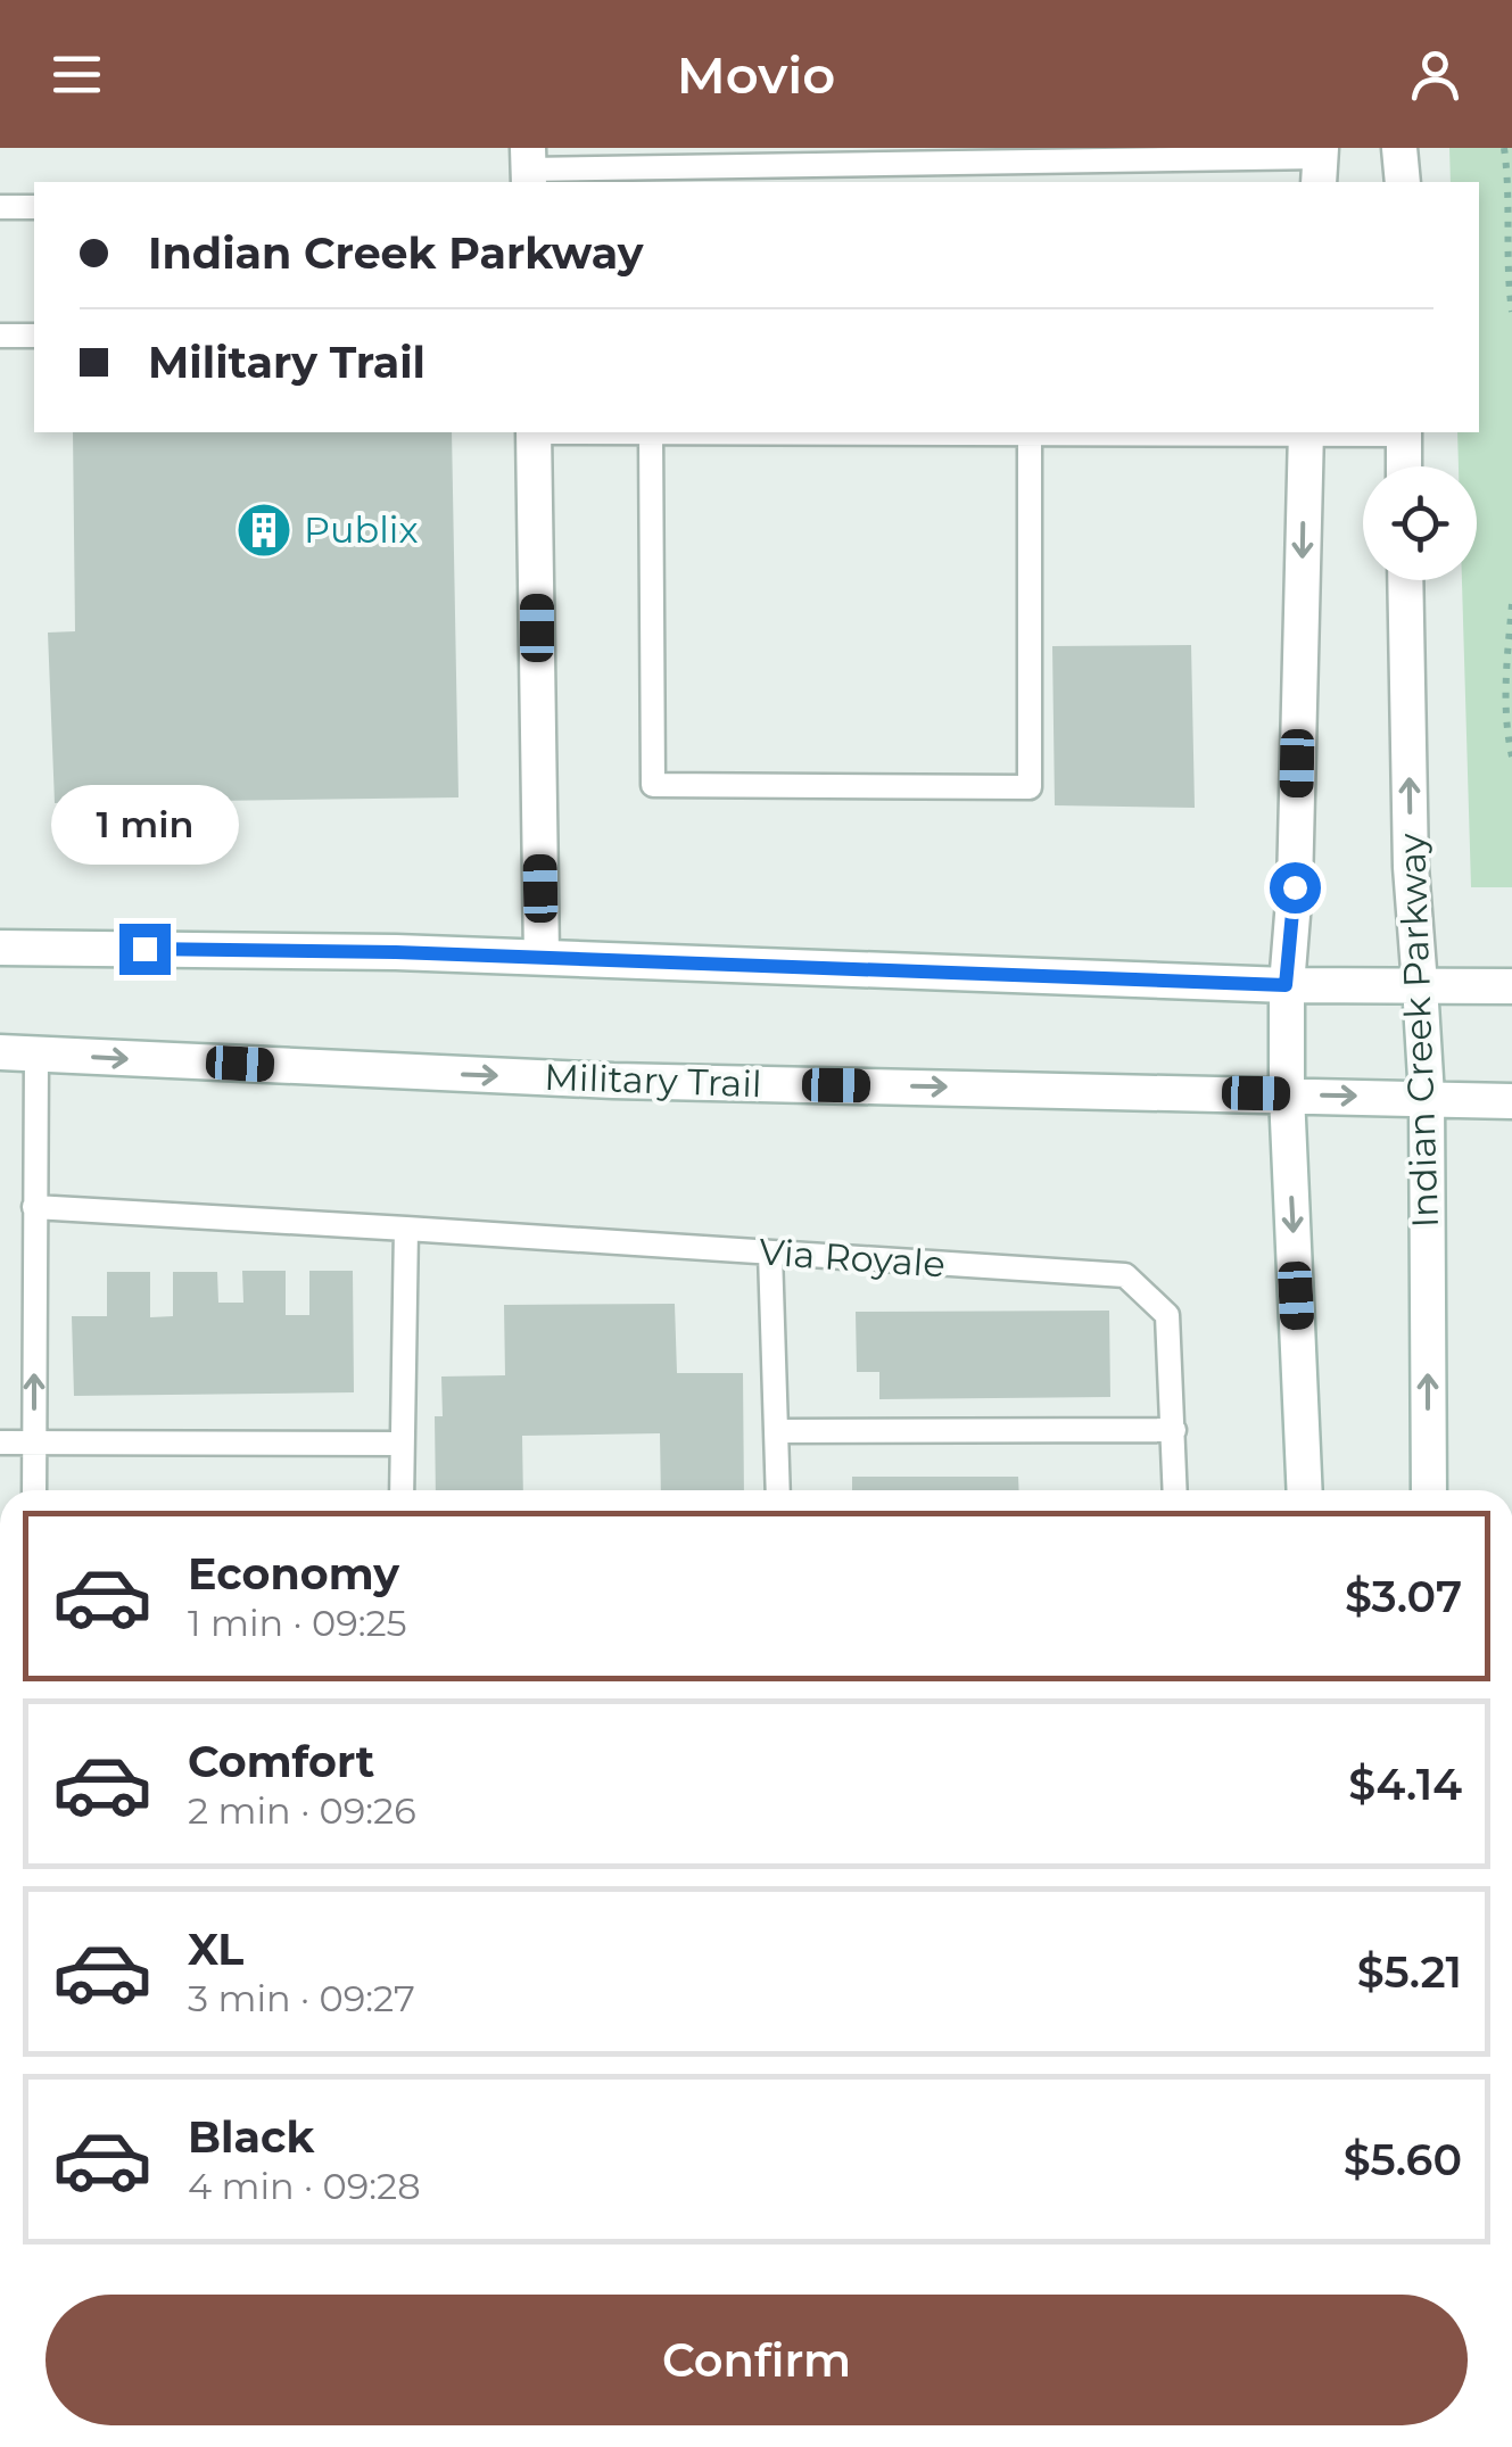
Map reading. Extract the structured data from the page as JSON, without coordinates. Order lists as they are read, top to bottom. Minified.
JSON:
{"streets":{"main road":["Indian Creek Parkway","Military Trail"],"lane":["Via Royale"]},"crossings":[["Indian Creek Parkway","Military Trail"]],"places":{"building":["Publix"]},"page":{"header":"Movio","banner":["Indian Creek Parkway","Military Trail"],"bubble":"1 min","list":[{"name":"Economy","note":"1 min · 09:25","value":"$3.07"},{"name":"Comfort","note":"2 min · 09:26","value":"$4.14"},{"name":"XL","note":"3 min · 09:27","value":"$5.21"},{"name":"Black","note":"4 min · 09:28","value":"$5.60"}],"buttons":"Confirm"}}
